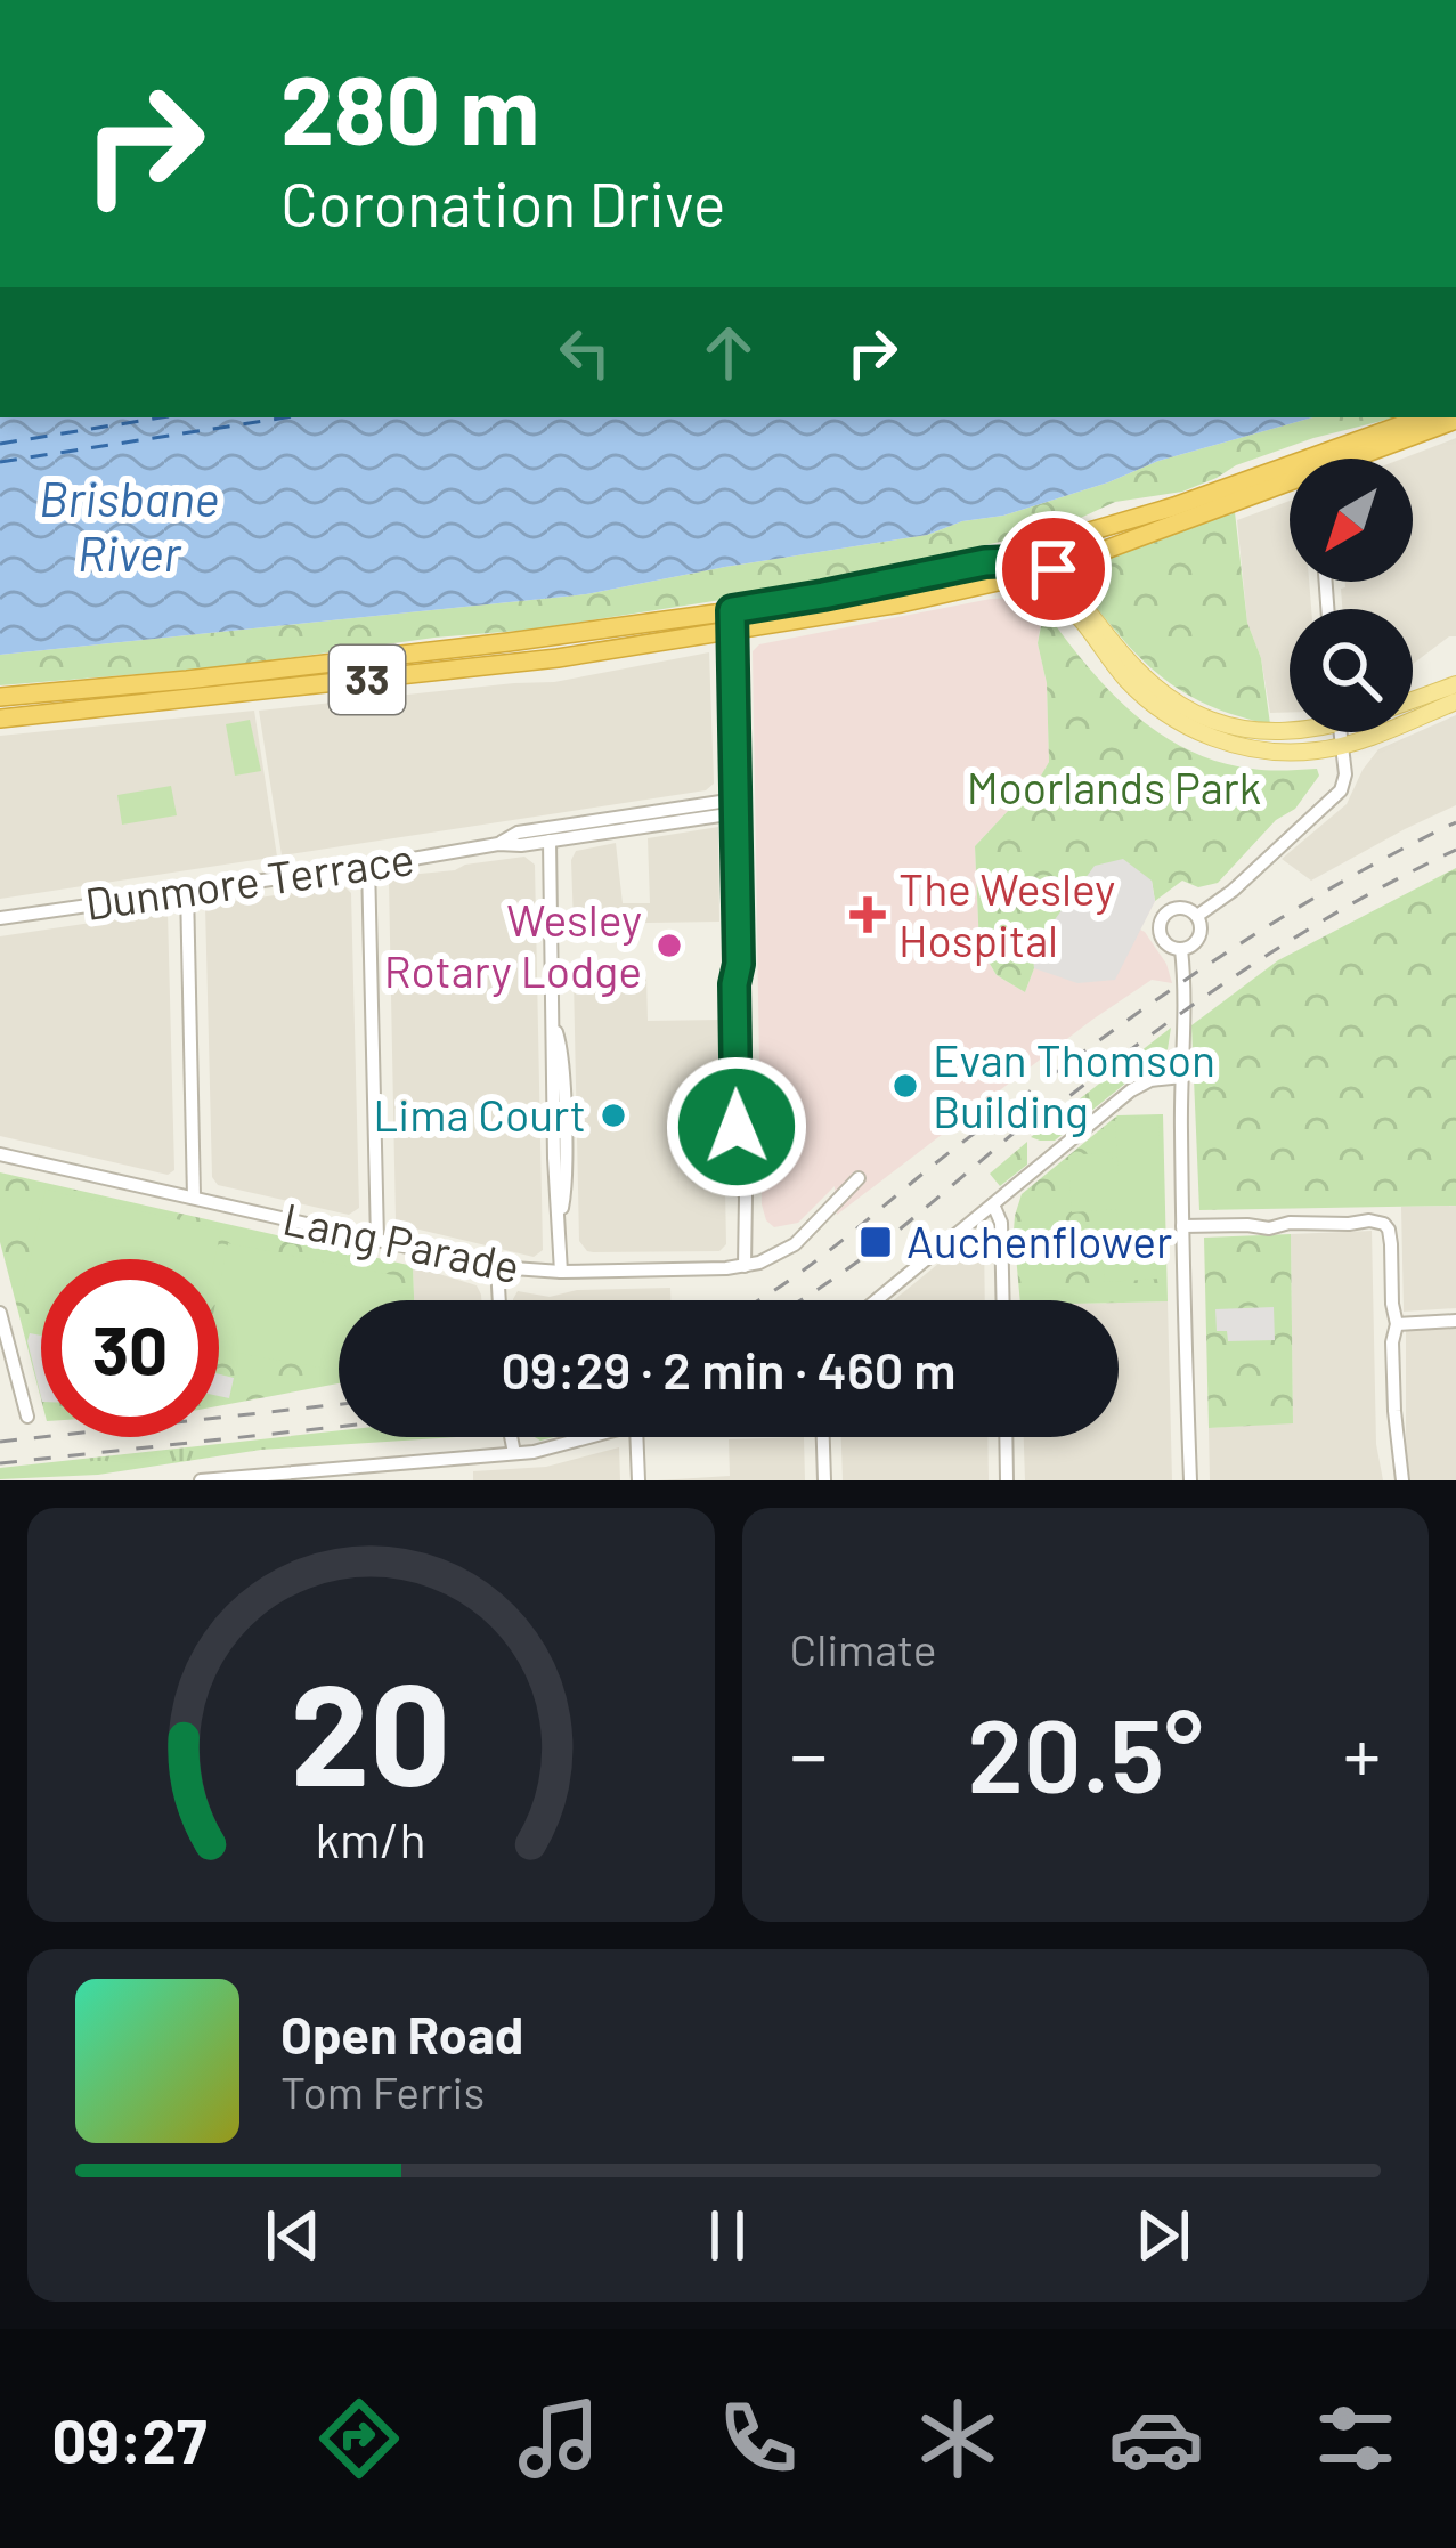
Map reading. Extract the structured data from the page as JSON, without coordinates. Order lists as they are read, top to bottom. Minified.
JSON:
{"streets":{"highway":["33"],"street":["Dunmore Terrace","Lang Parade"]},"water":["Brisbane River"],"parks":["Moorlands Park"],"places":{"health":["The Wesley Hospital"],"other":["Wesley Rotary Lodge","Evan Thomson Building","Lima Court"],"transit":["Auchenflower"]},"north":"bottom left","page":{"turn":["280 m","Coronation Drive"],"limit":"30","trip":"09:29 · 2 min · 460 m","tile":"Climate","heat":["−","20.5°","+"],"song":["Open Road","Tom Ferris"],"tabs":"09:27","gauge":["20","km/h"]}}
